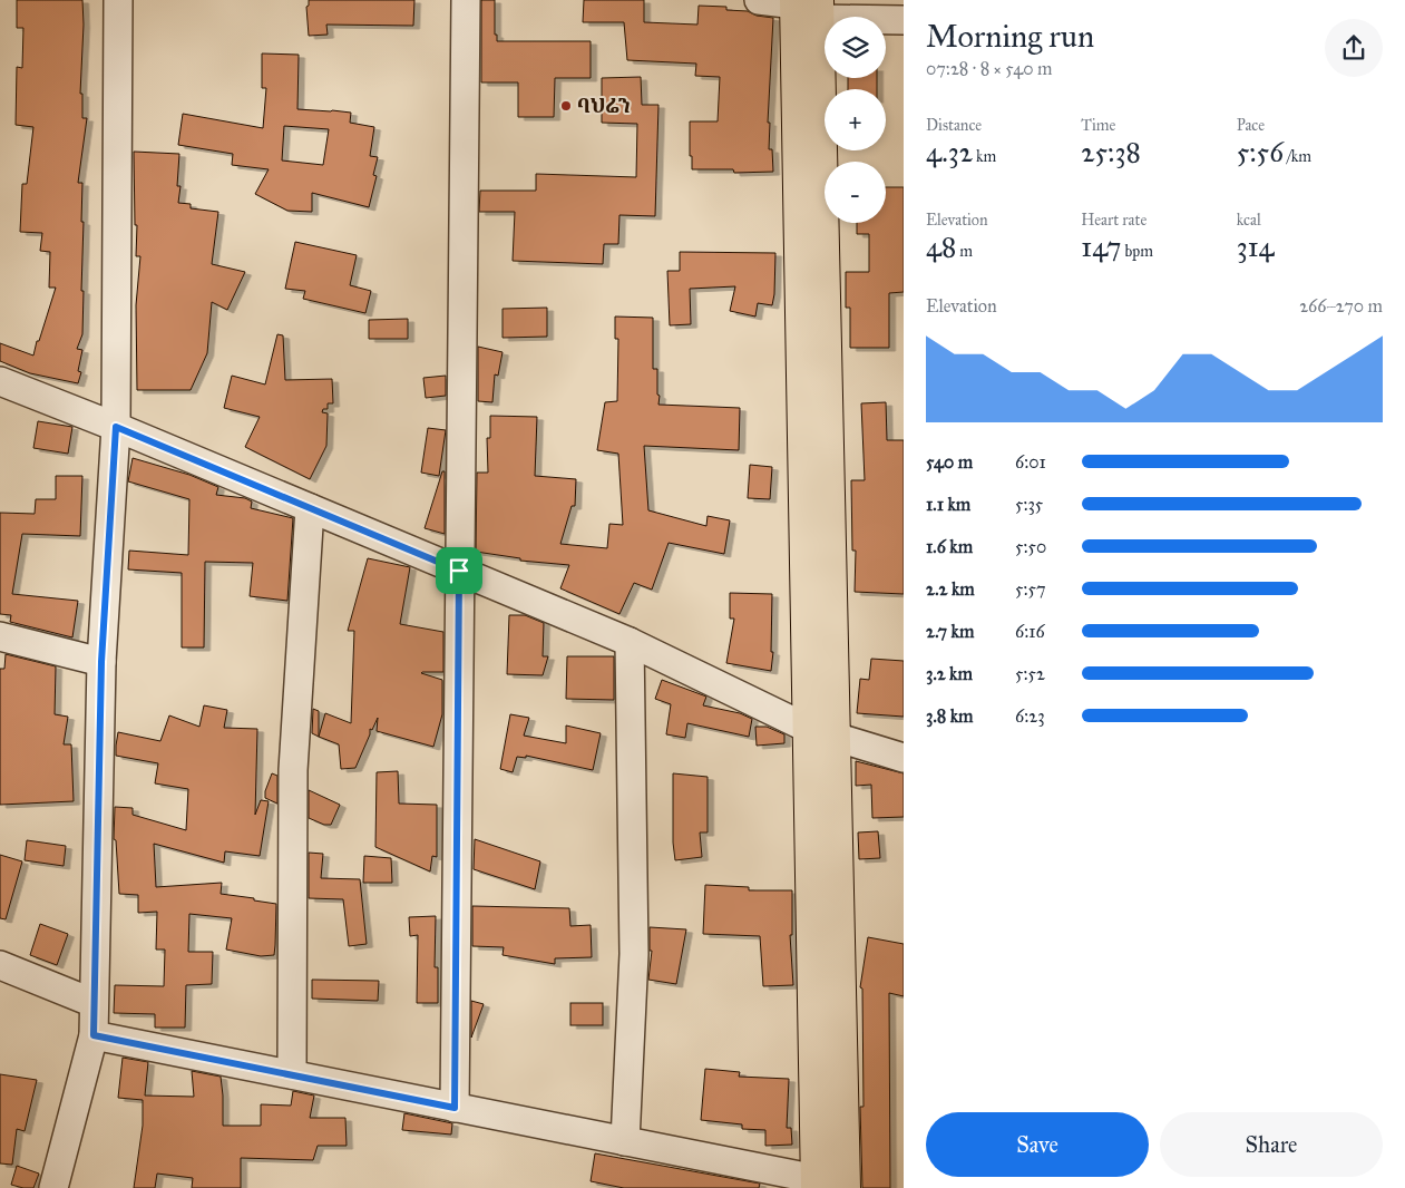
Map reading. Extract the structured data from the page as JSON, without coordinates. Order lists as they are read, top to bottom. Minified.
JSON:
{"places":["ባህሬን"],"page":{"heading":["Morning run","07:28 · 8 × 540 m"],"map_buttons":["+","−"],"stats":[["Distance","4.32 km"],["Time","25:38"],["Pace","5:56 /km"],["Elevation","48 m"],["Heart rate","147 bpm"],["kcal","314"]],"chart":["Elevation","266–270 m"],"list":[{"name":"540 m","note":"6:01"},{"name":"1.1 km","note":"5:35"},{"name":"1.6 km","note":"5:50"},{"name":"2.2 km","note":"5:57"},{"name":"2.7 km","note":"6:16"},{"name":"3.2 km","note":"5:52"},{"name":"3.8 km","note":"6:23"}],"buttons":["Save","Share"]}}
